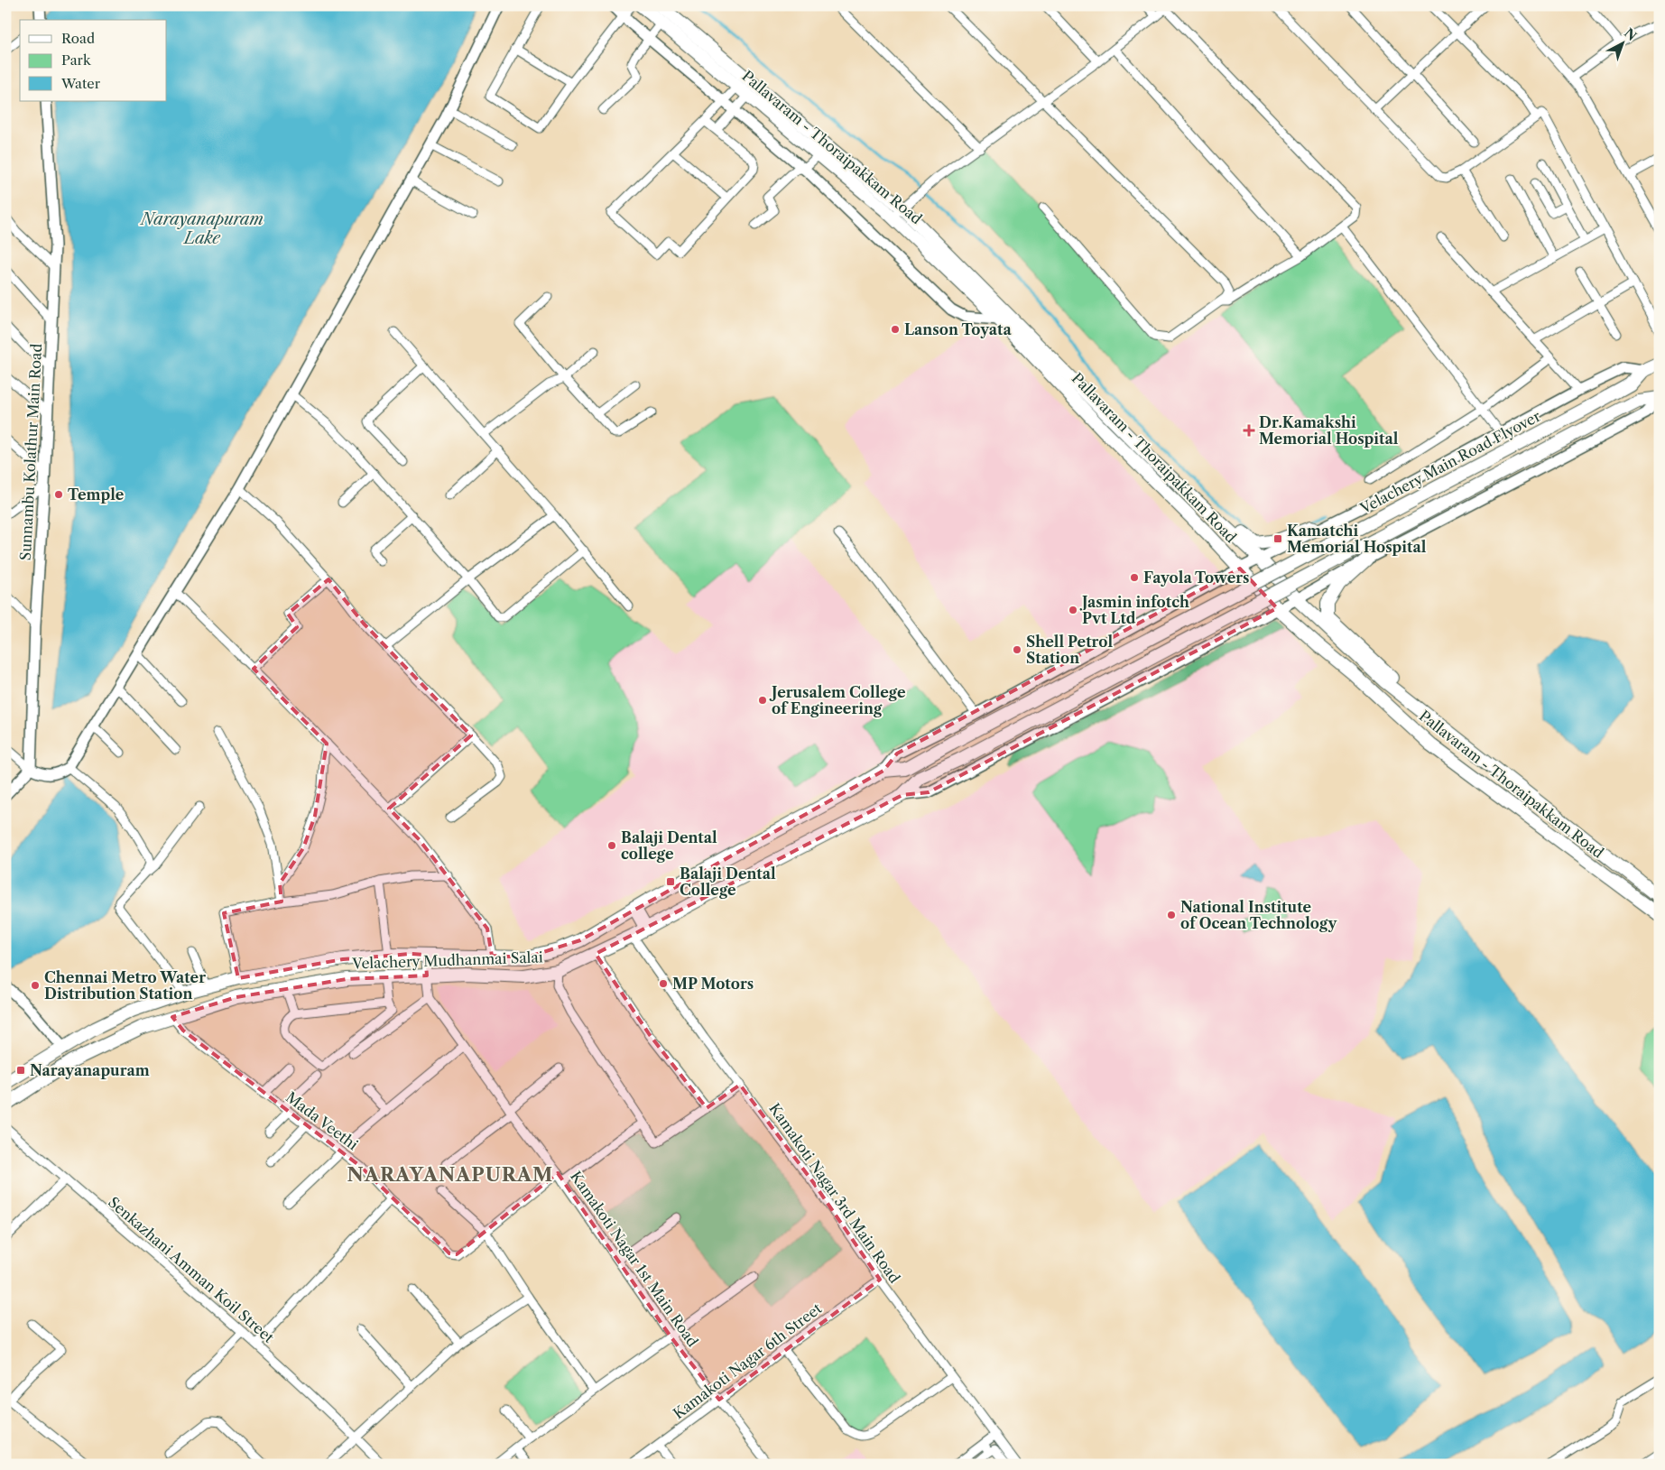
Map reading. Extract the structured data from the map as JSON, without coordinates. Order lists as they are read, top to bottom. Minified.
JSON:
{"streets":{"main road":["Pallavaram - Thoraipakkam Road","Velachery Main Road Flyover","Velachery Mudhanmai Salai"],"street":["Sunnambu Kolathur Main Road","Mada Veethi","Kamakoti Nagar 3rd Main Road","Kamakoti Nagar 1st Main Road","Senkazhani Amman Koil Street","Kamakoti Nagar 6th Street"]},"crossings":[["Velachery Main Road Flyover","Velachery Mudhanmai Salai"],["Velachery Mudhanmai Salai","Mada Veethi"],["Velachery Mudhanmai Salai","Kamakoti Nagar 3rd Main Road"],["Velachery Mudhanmai Salai","Kamakoti Nagar 1st Main Road"],["Kamakoti Nagar 3rd Main Road","Kamakoti Nagar 6th Street"],["Kamakoti Nagar 1st Main Road","Kamakoti Nagar 6th Street"]],"districts":["NARAYANAPURAM"],"water":["Narayanapuram Lake"],"places":{"other":["Lanson Toyata","Temple","Fayola Towers","Jasmin infotch Pvt Ltd","Shell Petrol Station","Jerusalem College of Engineering","Balaji Dental college","National Institute of Ocean Technology","MP Motors","Chennai Metro Water Distribution Station"],"health":["Dr.Kamakshi Memorial Hospital"],"transit":["Kamatchi Memorial Hospital","Balaji Dental College","Narayanapuram"]},"legend":["Road","Park","Water"],"north":"top right"}
